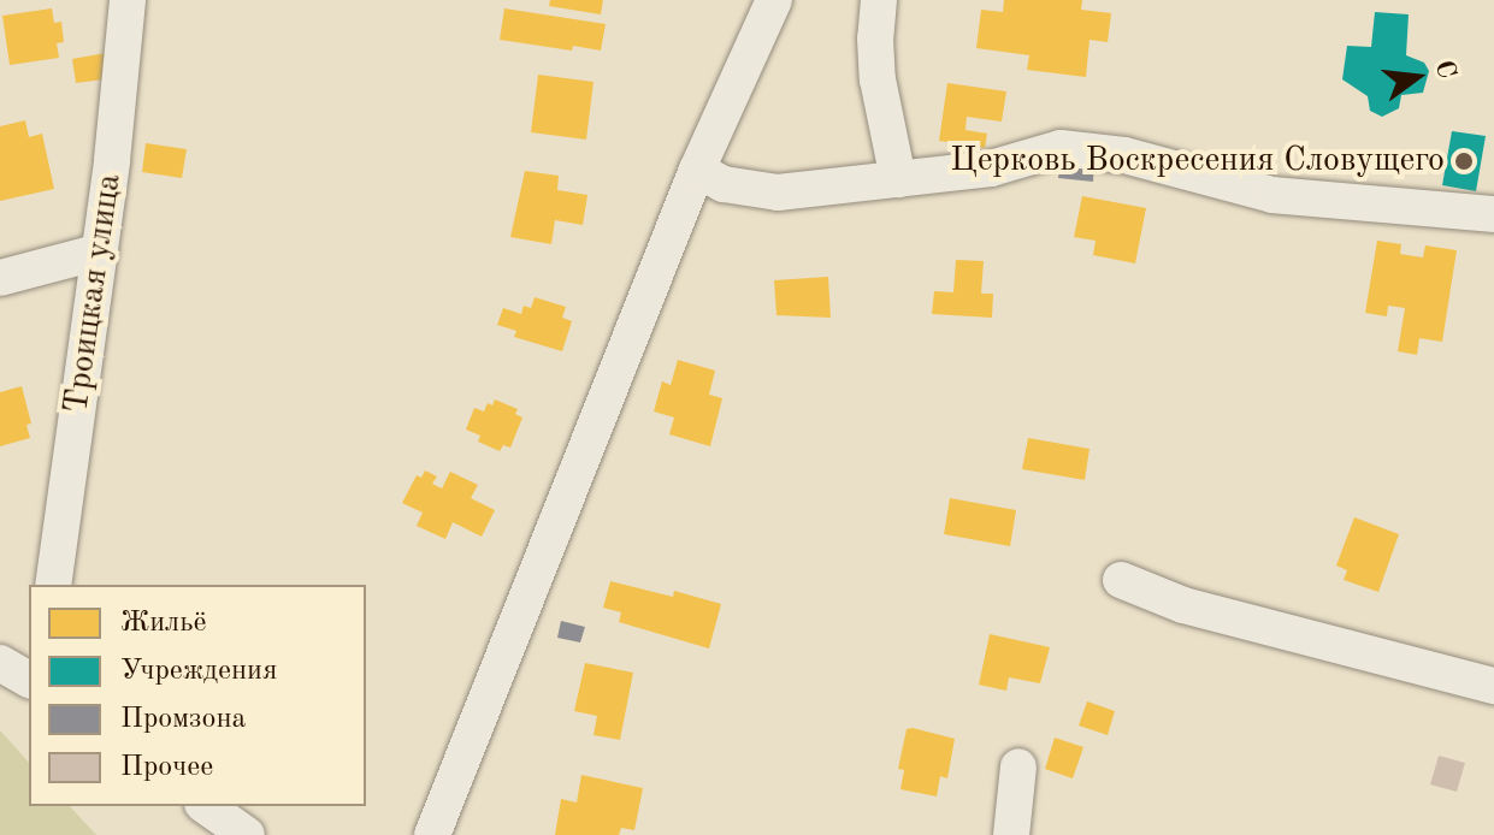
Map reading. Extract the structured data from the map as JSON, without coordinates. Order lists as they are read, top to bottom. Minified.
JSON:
{"streets":{"street":["Троицкая улица"]},"places":["Церковь Воскресения Словущего"],"legend":["Жильё","Учреждения","Промзона","Прочее"],"north":"right"}
